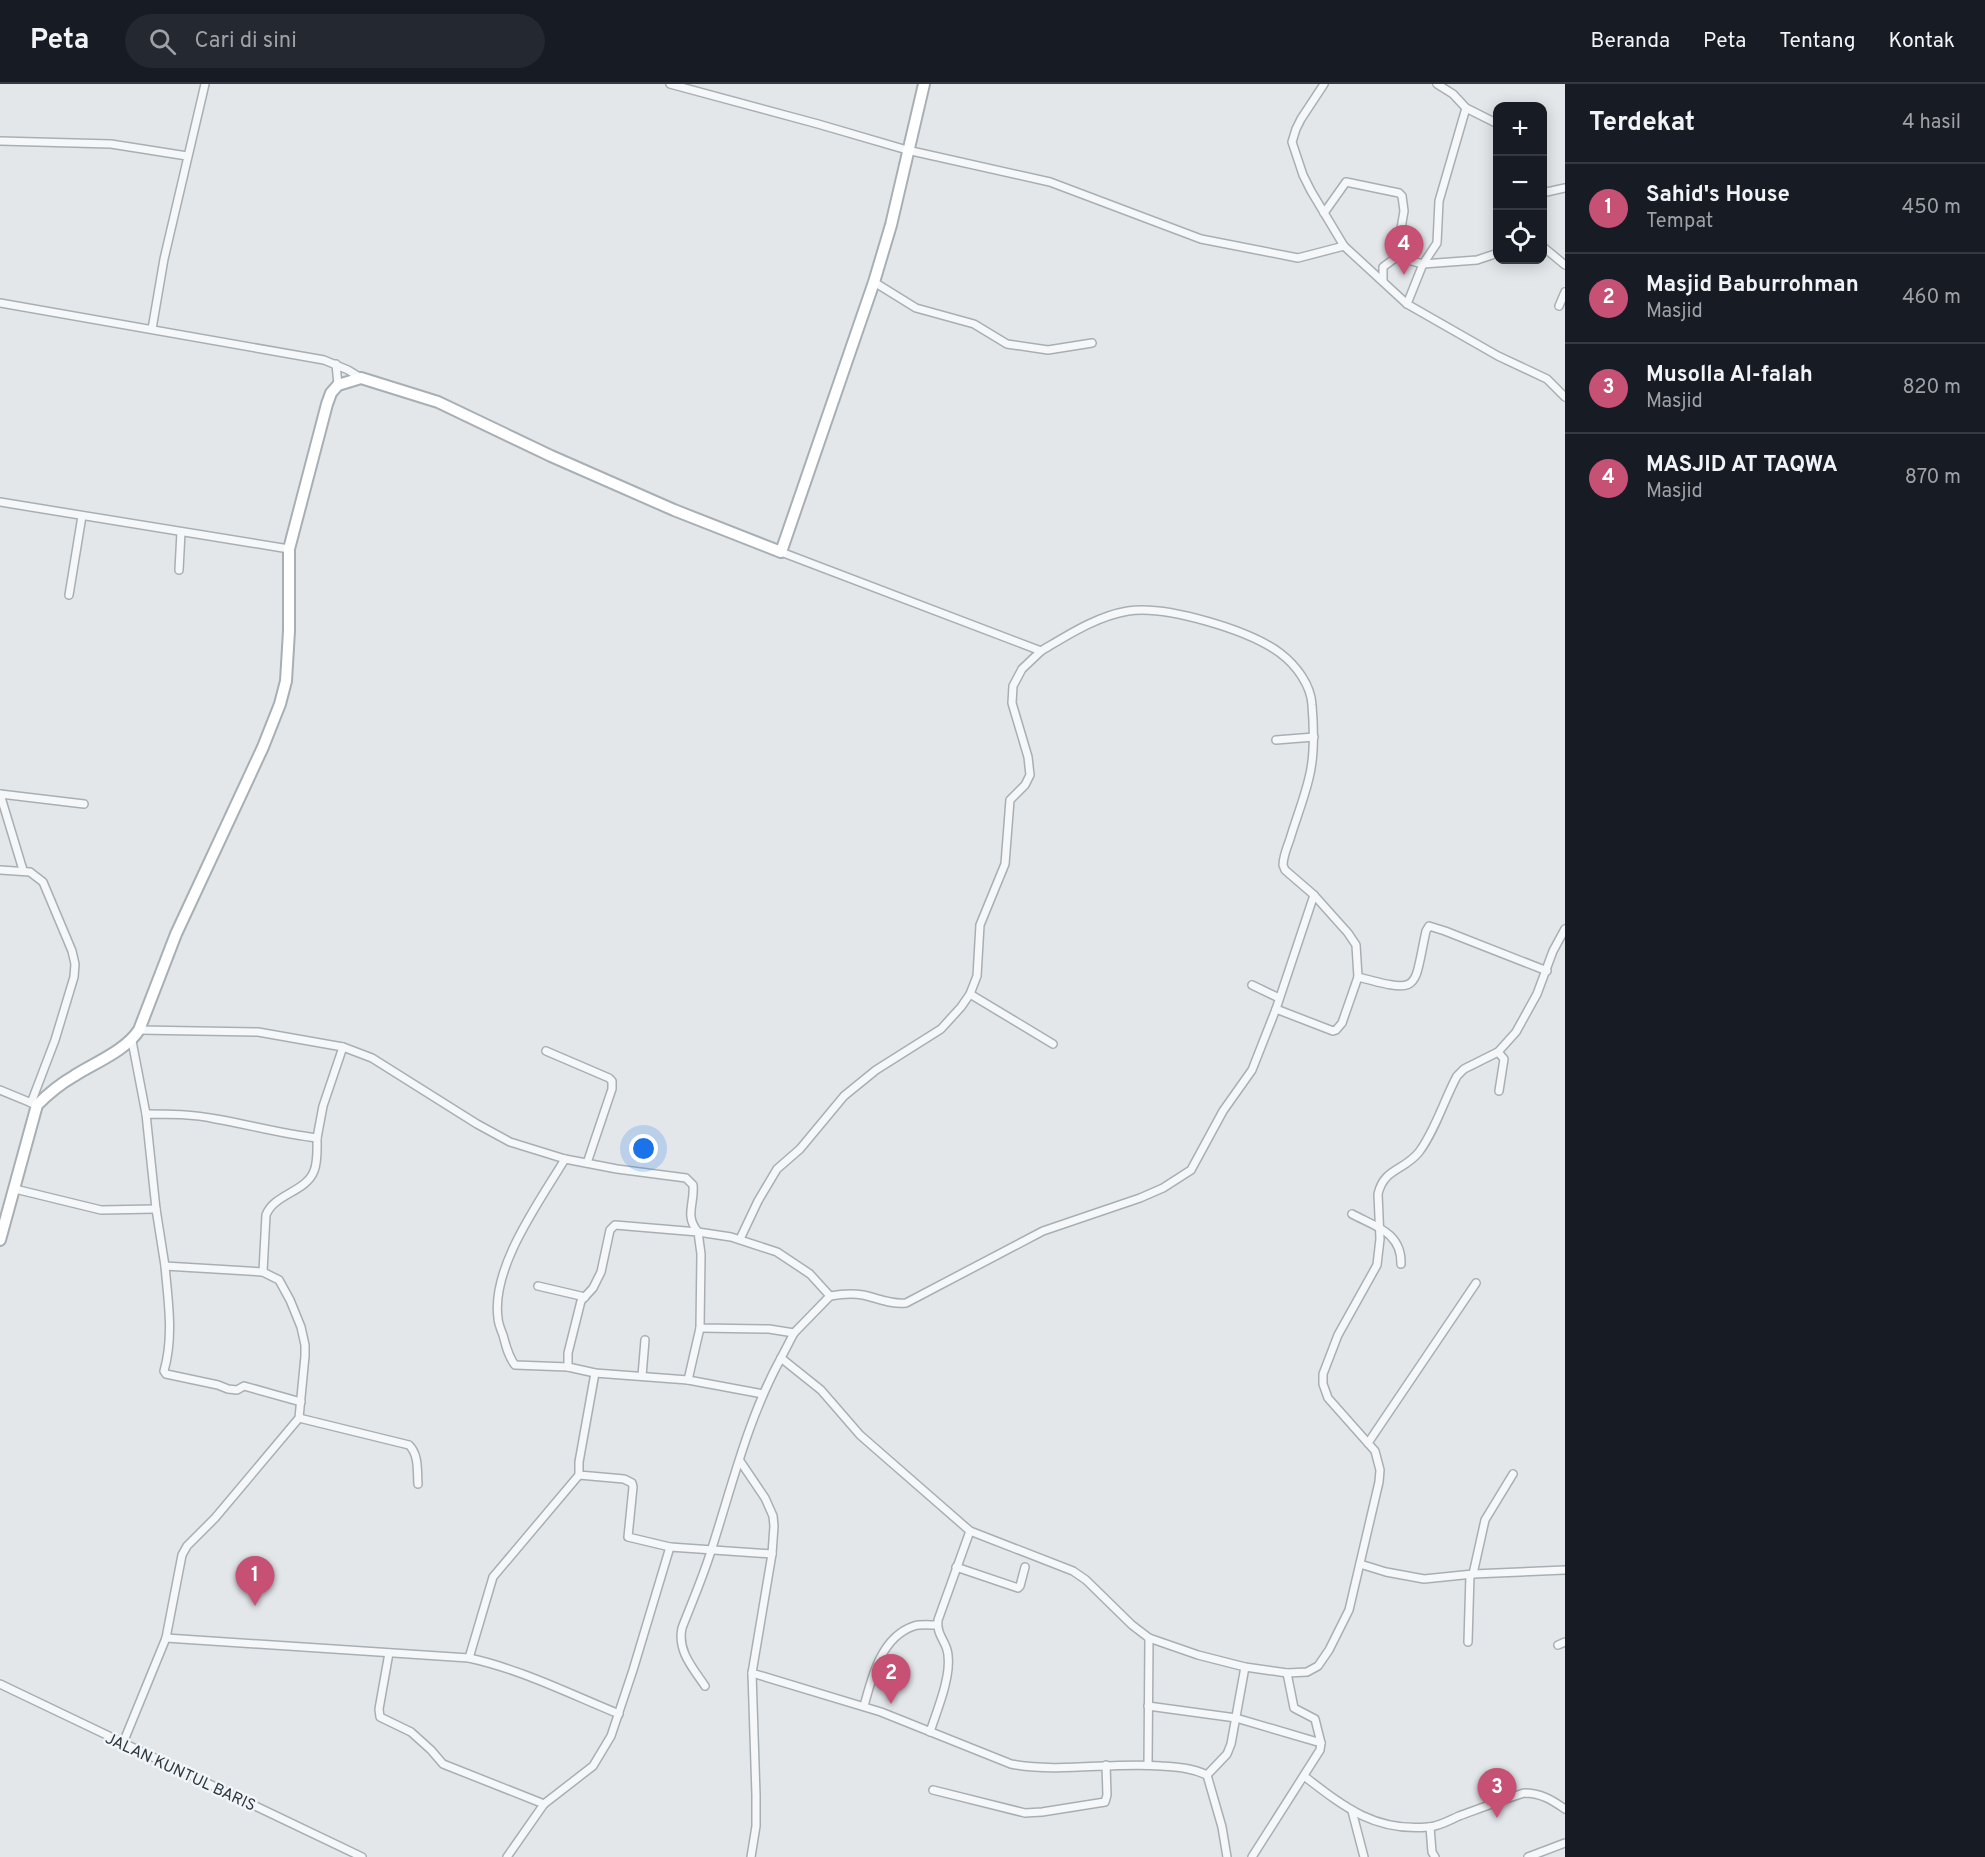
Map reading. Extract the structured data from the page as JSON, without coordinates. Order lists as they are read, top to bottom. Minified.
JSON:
{"streets":{"street":["JALAN KUNTUL BARIS"]},"page":{"header":"Peta","search":"Cari di sini","nav":["Beranda","Peta","Tentang","Kontak"],"heading":["Terdekat","4 hasil"],"map_buttons":["+","−"],"list":[{"mark":"1","name":"Sahid's House","note":"Tempat","value":"450 m"},{"mark":"2","name":"Masjid Baburrohman","note":"Masjid","value":"460 m"},{"mark":"3","name":"Musolla Al-falah","note":"Masjid","value":"820 m"},{"mark":"4","name":"MASJID AT TAQWA","note":"Masjid","value":"870 m"}],"pins":["4","1","2","3"]}}
